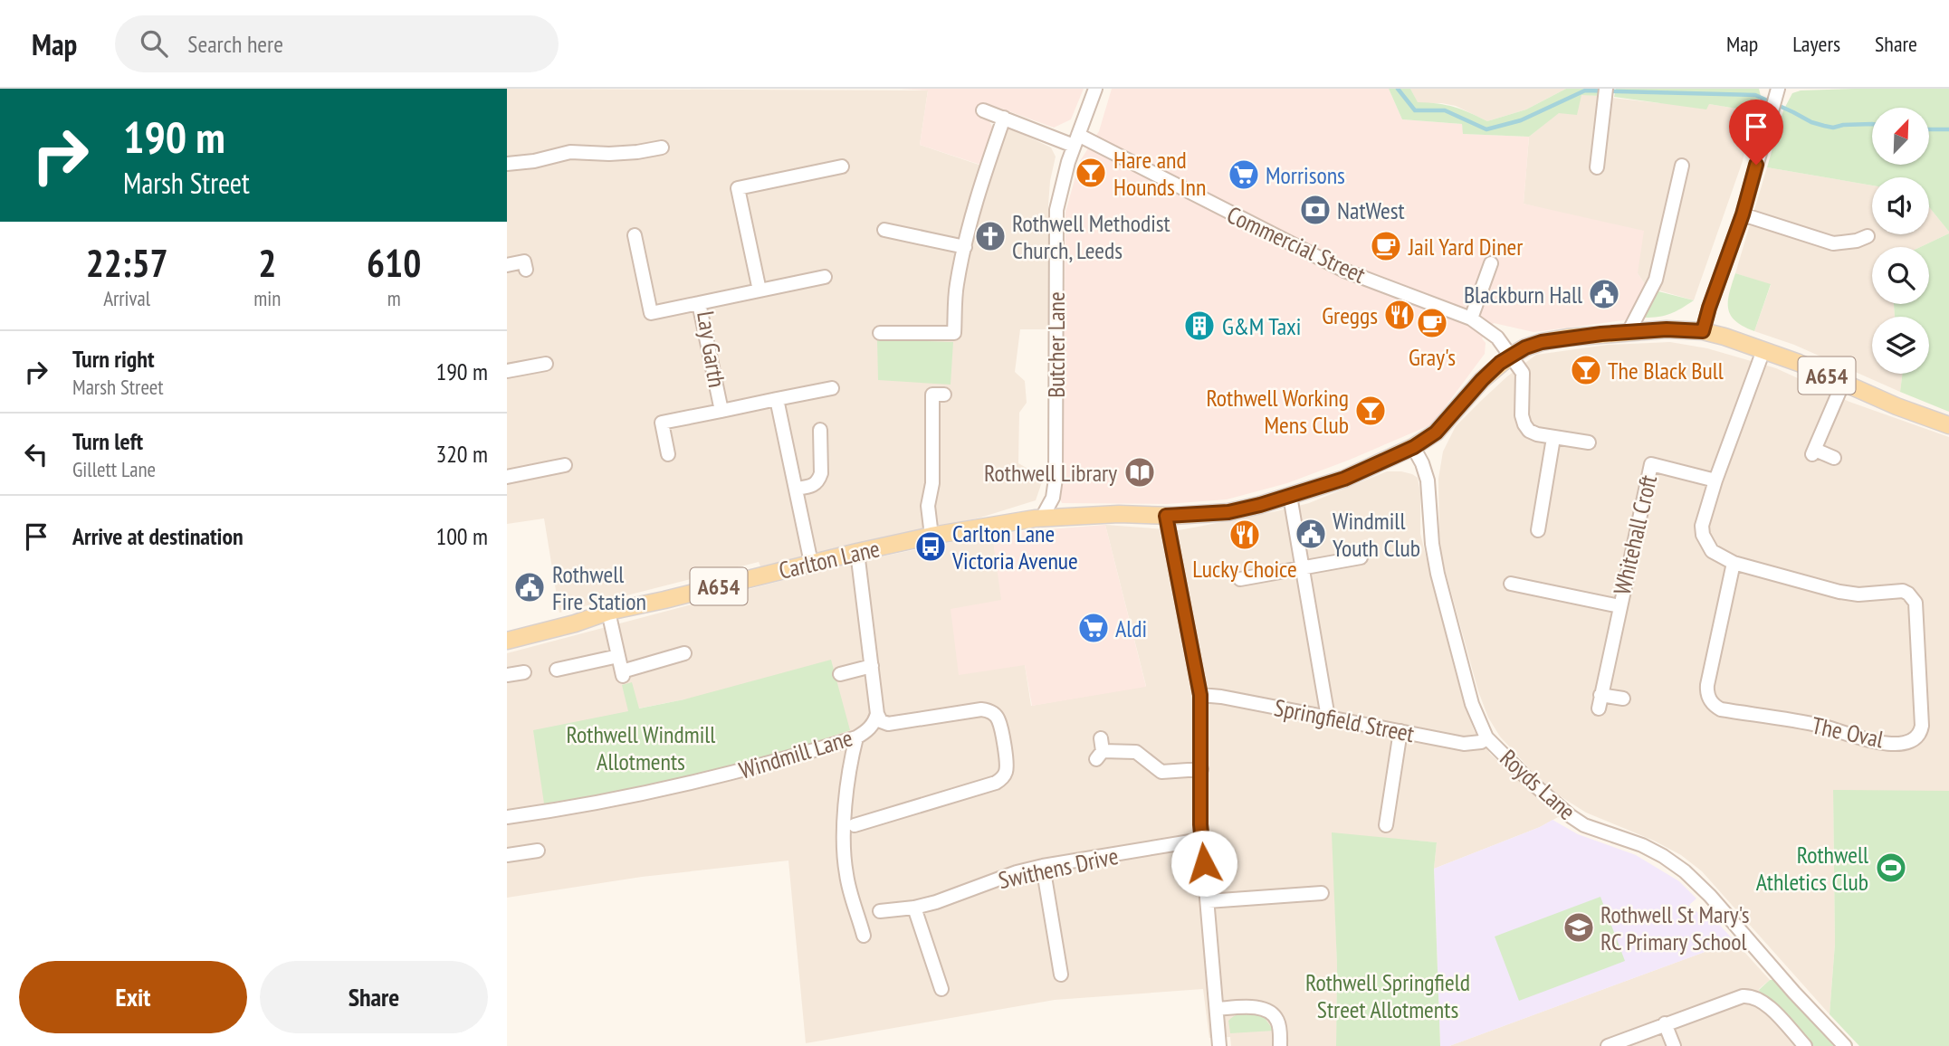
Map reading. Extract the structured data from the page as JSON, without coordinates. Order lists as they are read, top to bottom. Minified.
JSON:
{"streets":{"main road":["A654","Carlton Lane"],"street":["Commercial Street","Butcher Lane","Lay Garth","Whitehall Croft","Springfield Street","The Oval","Windmill Lane","Royds Lane","Swithens Drive"]},"crossings":[["Commercial Street","Butcher Lane"],["Commercial Street","A654"],["Butcher Lane","Carlton Lane"],["A654","Carlton Lane"],["A654","The Oval"],["A654","Royds Lane"],["Whitehall Croft","The Oval"],["Carlton Lane","Windmill Lane"],["Springfield Street","Royds Lane"]],"parks":["Rothwell Windmill Allotments","Rothwell Springfield Street Allotments"],"places":{"bar":["Hare and Hounds Inn","The Black Bull","Rothwell Working Mens Club"],"supermarket":["Morrisons","Aldi"],"bank":["NatWest"],"church":["Rothwell Methodist Church, Leeds"],"cafe":["Jail Yard Diner","Gray's"],"public building":["Blackburn Hall","Windmill Youth Club","Rothwell Fire Station"],"restaurant":["Greggs","Lucky Choice"],"building":["G&M Taxi"],"library":["Rothwell Library"],"bus stop":["Carlton Lane Victoria Avenue"],"sports":["Rothwell Athletics Club"],"school or university":["Rothwell St Mary's RC Primary School"]},"north":"top right","page":{"header":"Map","search":"Search here","nav":["Map","Layers","Share"],"turn":["190 m","Marsh Street"],"eta":["22:57","Arrival","2","min","610","m"],"list":[{"name":"Turn right","note":"Marsh Street","value":"190 m"},{"name":"Turn left","note":"Gillett Lane","value":"320 m"},{"name":"Arrive at destination","value":"100 m"}],"buttons":["Exit","Share"]}}
